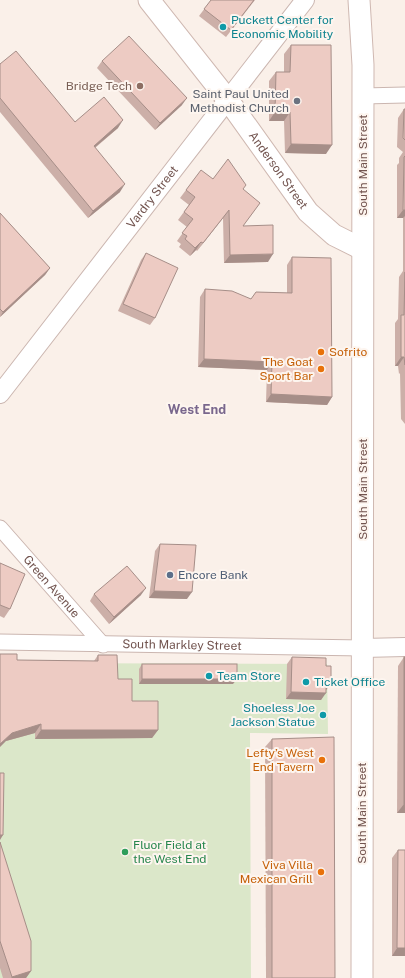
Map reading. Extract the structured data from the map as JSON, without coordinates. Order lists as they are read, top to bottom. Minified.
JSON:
{"streets":{"main road":["South Main Street","Anderson Street"],"street":["Vardry Street","Green Avenue","South Markley Street"]},"crossings":[["South Main Street","Anderson Street"],["South Main Street","South Markley Street"],["Anderson Street","Vardry Street"],["Green Avenue","South Markley Street"]],"districts":["West End"],"places":["Puckett Center for Economic Mobility","Bridge Tech","Saint Paul United Methodist Church","Sofrito","The Goat Sport Bar","Encore Bank","Team Store","Ticket Office","Shoeless Joe Jackson Statue","Lefty’s West End Tavern","Fluor Field at the West End","Viva Villa Mexican Grill"]}
